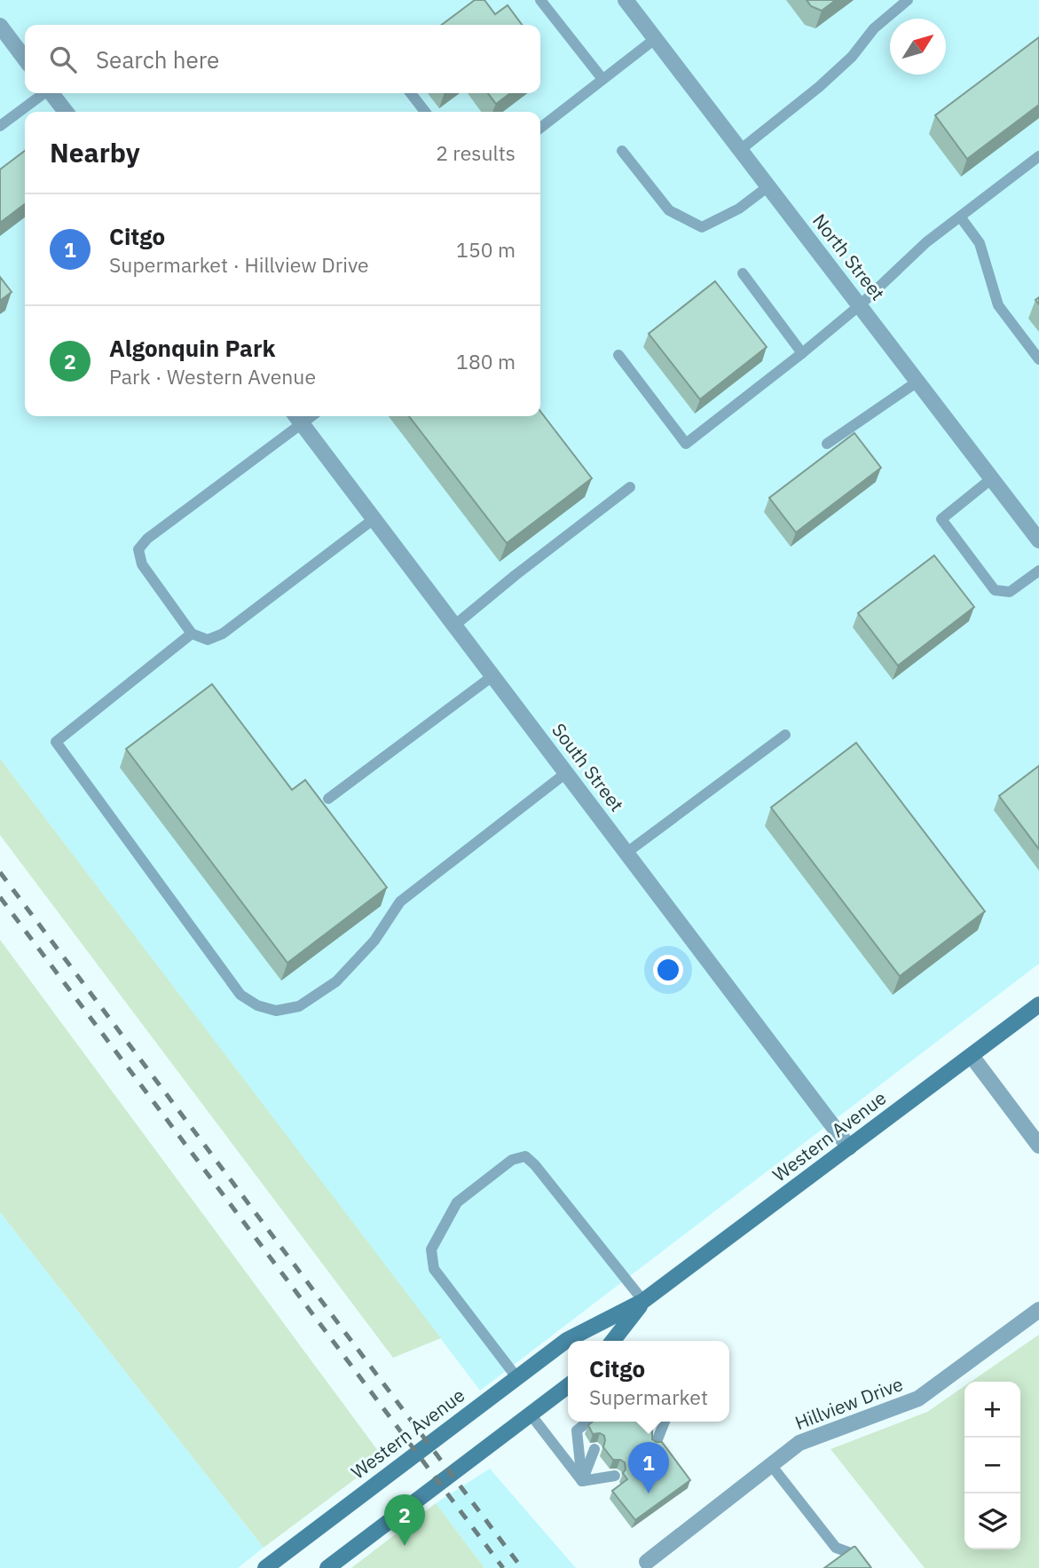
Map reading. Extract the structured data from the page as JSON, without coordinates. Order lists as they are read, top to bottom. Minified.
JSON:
{"streets":{"main road":["Western Avenue"],"street":["North Street","South Street","Hillview Drive"]},"crossings":[["South Street","Western Avenue"]],"north":"top right","page":{"search":"Search here","heading":["Nearby","2 results"],"list":[{"mark":"1","name":"Citgo","note":"Supermarket · Hillview Drive","value":"150 m"},{"mark":"2","name":"Algonquin Park","note":"Park · Western Avenue","value":"180 m"}],"popup":["Citgo","Supermarket"],"map_buttons":["+","−"],"pins":["1","2"]}}
